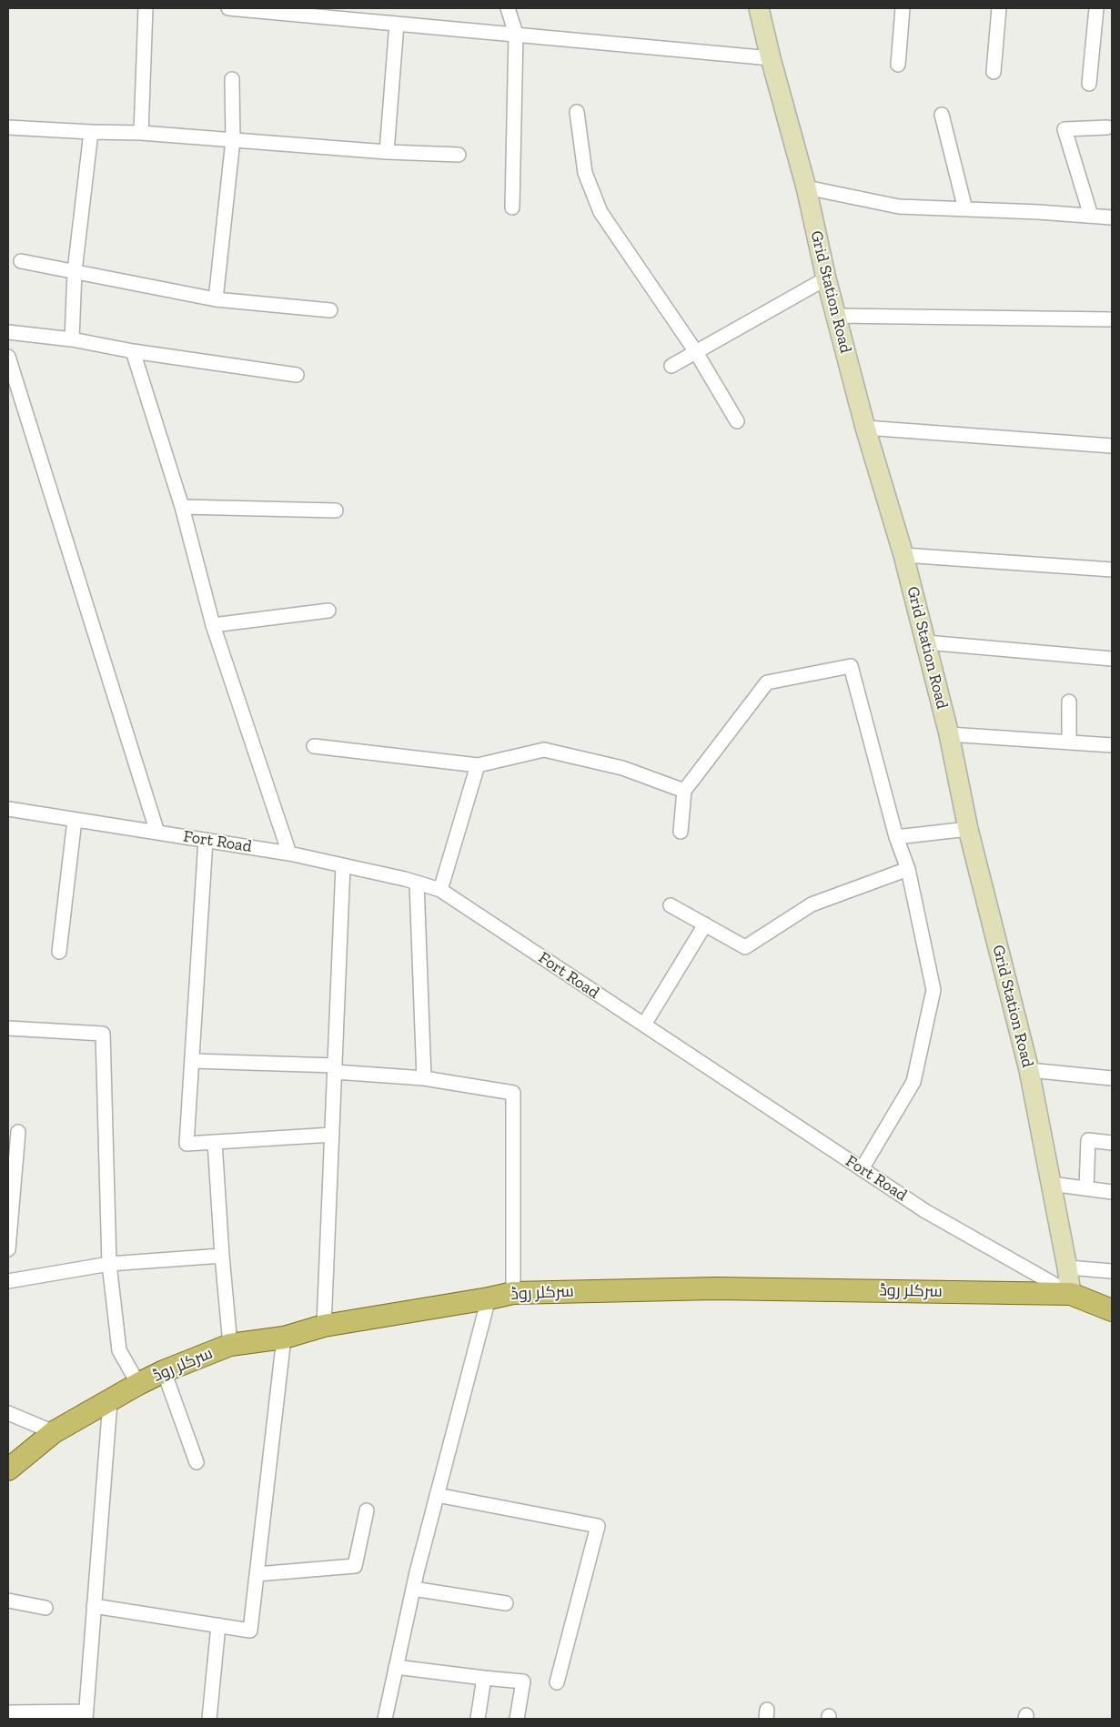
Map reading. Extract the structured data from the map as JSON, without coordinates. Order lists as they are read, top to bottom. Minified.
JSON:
{"streets":{"main road":["Grid Station Road","سرکلر روڈ"],"street":["Fort Road"]},"crossings":[["Grid Station Road","Fort Road"],["Grid Station Road","سرکلر روڈ"],["Fort Road","سرکلر روڈ"]]}
